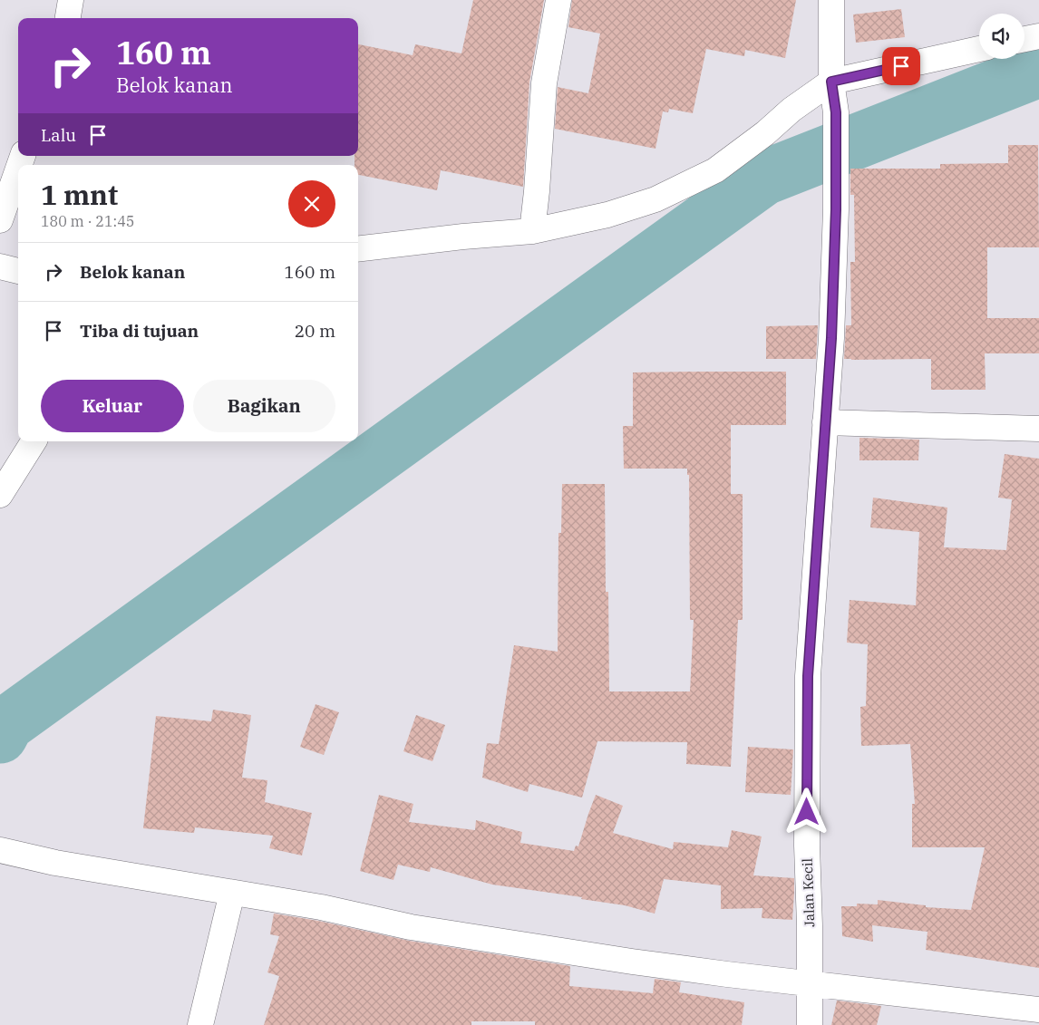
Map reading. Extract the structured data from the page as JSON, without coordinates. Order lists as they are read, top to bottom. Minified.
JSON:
{"streets":{"street":["Jalan Kecil"]},"page":{"turn":["160 m","Belok kanan"],"then":"Lalu","heading":["1 mnt","180 m · 21:45"],"list":[{"name":"Belok kanan","value":"160 m"},{"name":"Tiba di tujuan","value":"20 m"}],"buttons":["Keluar","Bagikan"]}}
